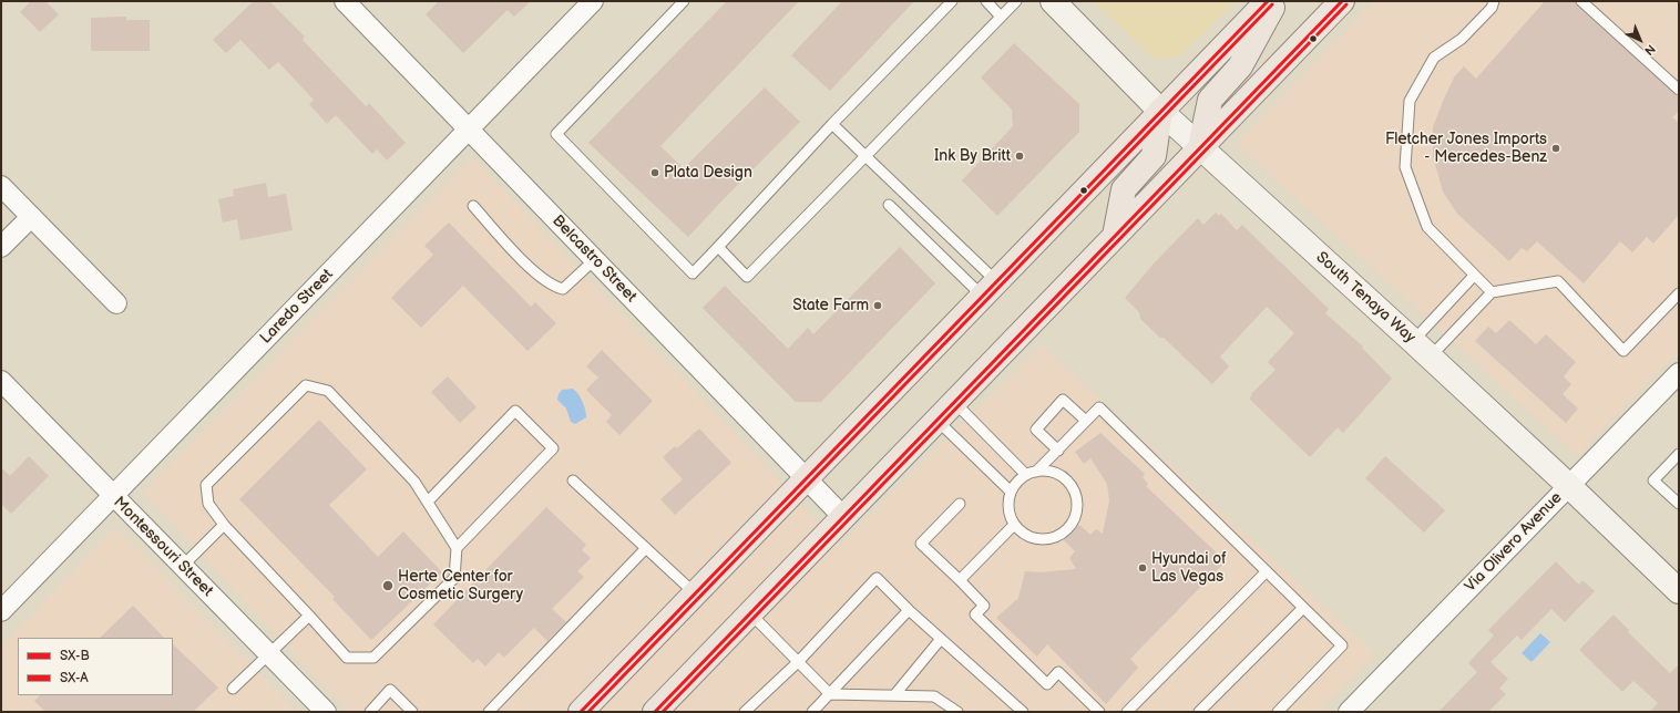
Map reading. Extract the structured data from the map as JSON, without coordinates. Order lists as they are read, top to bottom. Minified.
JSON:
{"streets":{"street":["Belcastro Street","South Tenaya Way","Laredo Street","Via Olivero Avenue","Montessouri Street"]},"crossings":[["Belcastro Street","Laredo Street"],["South Tenaya Way","Via Olivero Avenue"],["Laredo Street","Montessouri Street"]],"places":["Fletcher Jones Imports - Mercedes-Benz","Ink By Britt","Plata Design","State Farm","Hyundai of Las Vegas","Herte Center for Cosmetic Surgery"],"lines":["transit line SX-B","transit line SX-A"],"legend":["SX-B","SX-A"],"north":"bottom right"}
